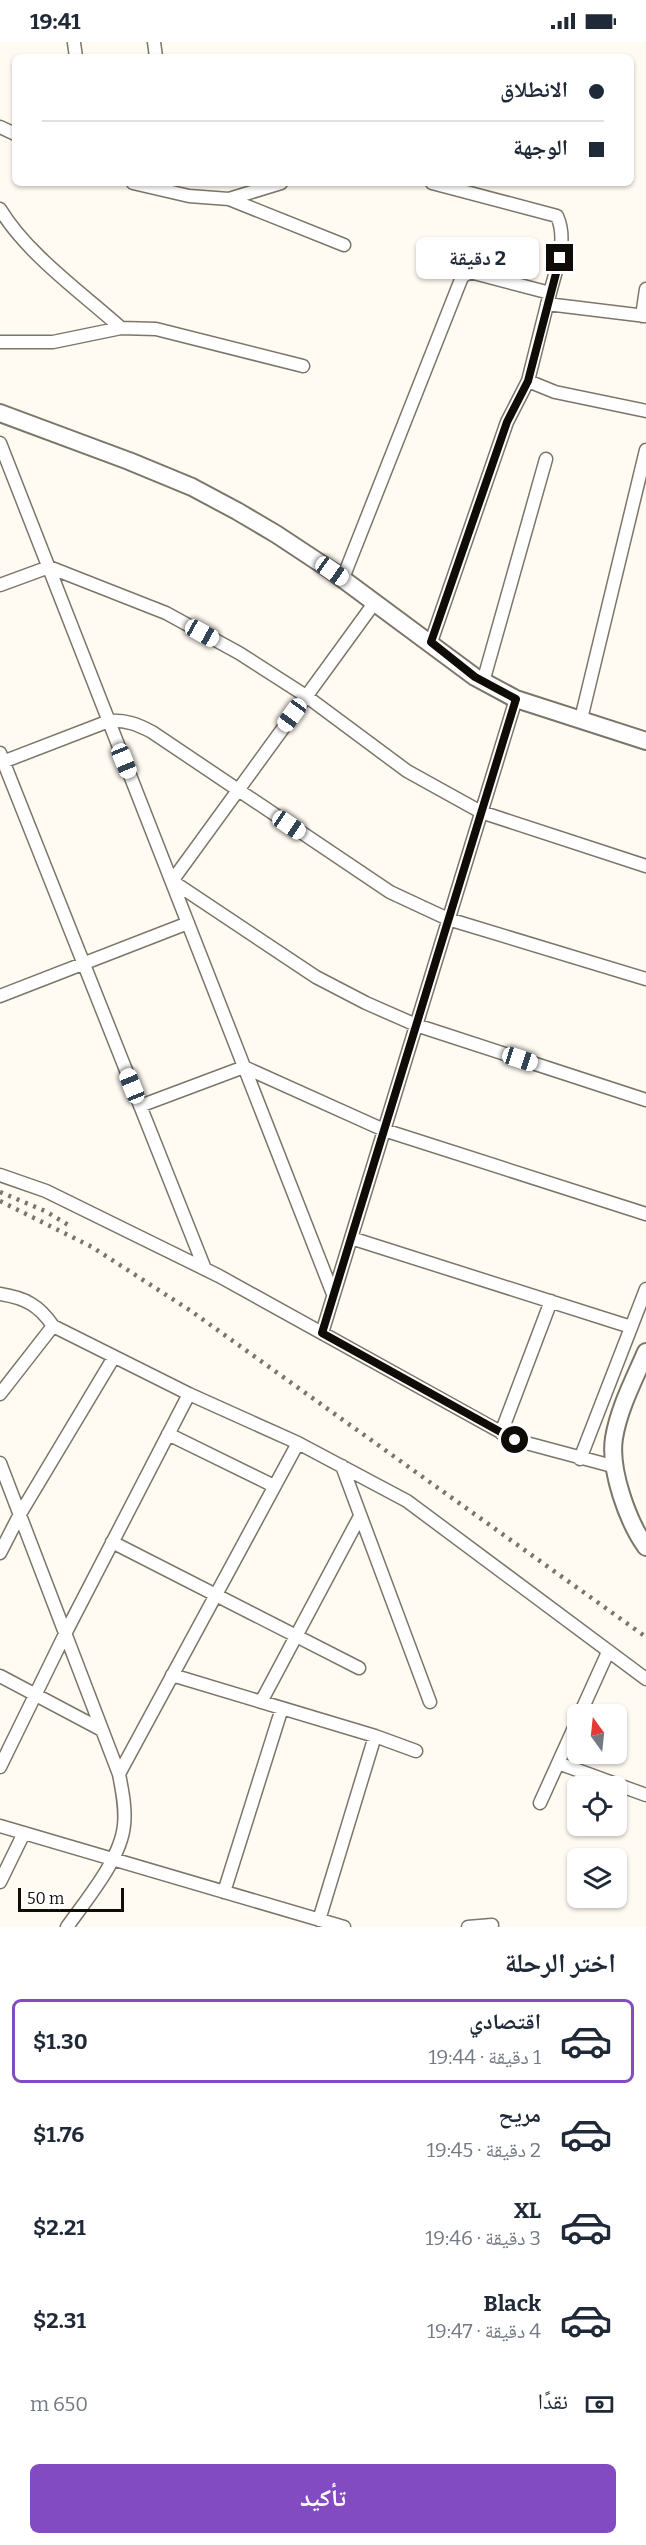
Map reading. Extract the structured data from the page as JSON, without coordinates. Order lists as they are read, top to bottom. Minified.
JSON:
{"scale_bar":"50 m","north":"top","page":{"status":"19:41","banner":["الانطلاق","الوجهة"],"bubble":"2 دقيقة","scale":"50 m","heading":"اختر الرحلة","list":[{"name":"اقتصادي","note":"1 دقيقة · 19:44","value":"$1.30"},{"name":"مريح","note":"2 دقيقة · 19:45","value":"$1.76"},{"name":"XL","note":"3 دقيقة · 19:46","value":"$2.21"},{"name":"Black","note":"4 دقيقة · 19:47","value":"$2.31"}],"pay":["نقدًا","650 m"],"buttons":"تأكيد"}}
